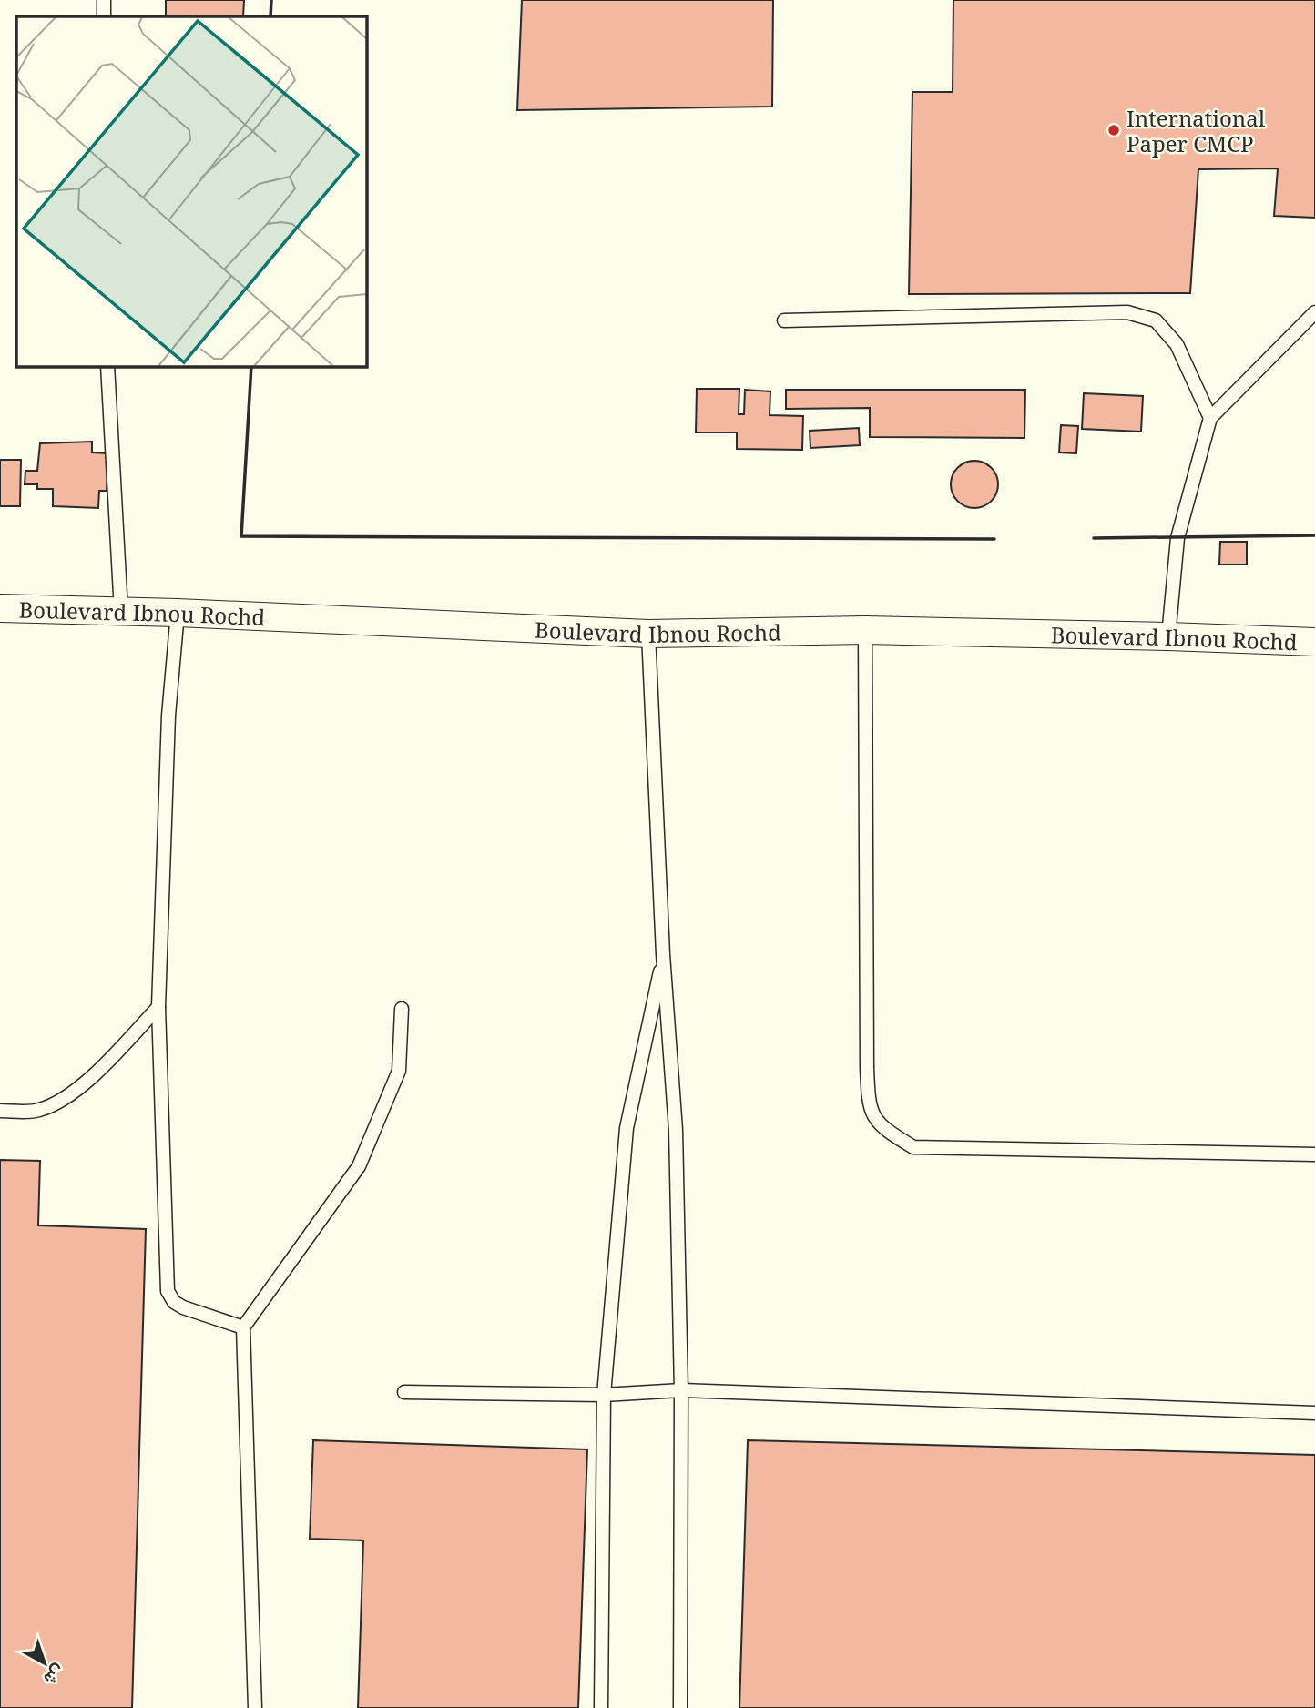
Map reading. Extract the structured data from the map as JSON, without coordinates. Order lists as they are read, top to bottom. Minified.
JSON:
{"streets":{"street":["Boulevard Ibnou Rochd"]},"places":["International Paper CMCP"],"north":"bottom right"}
